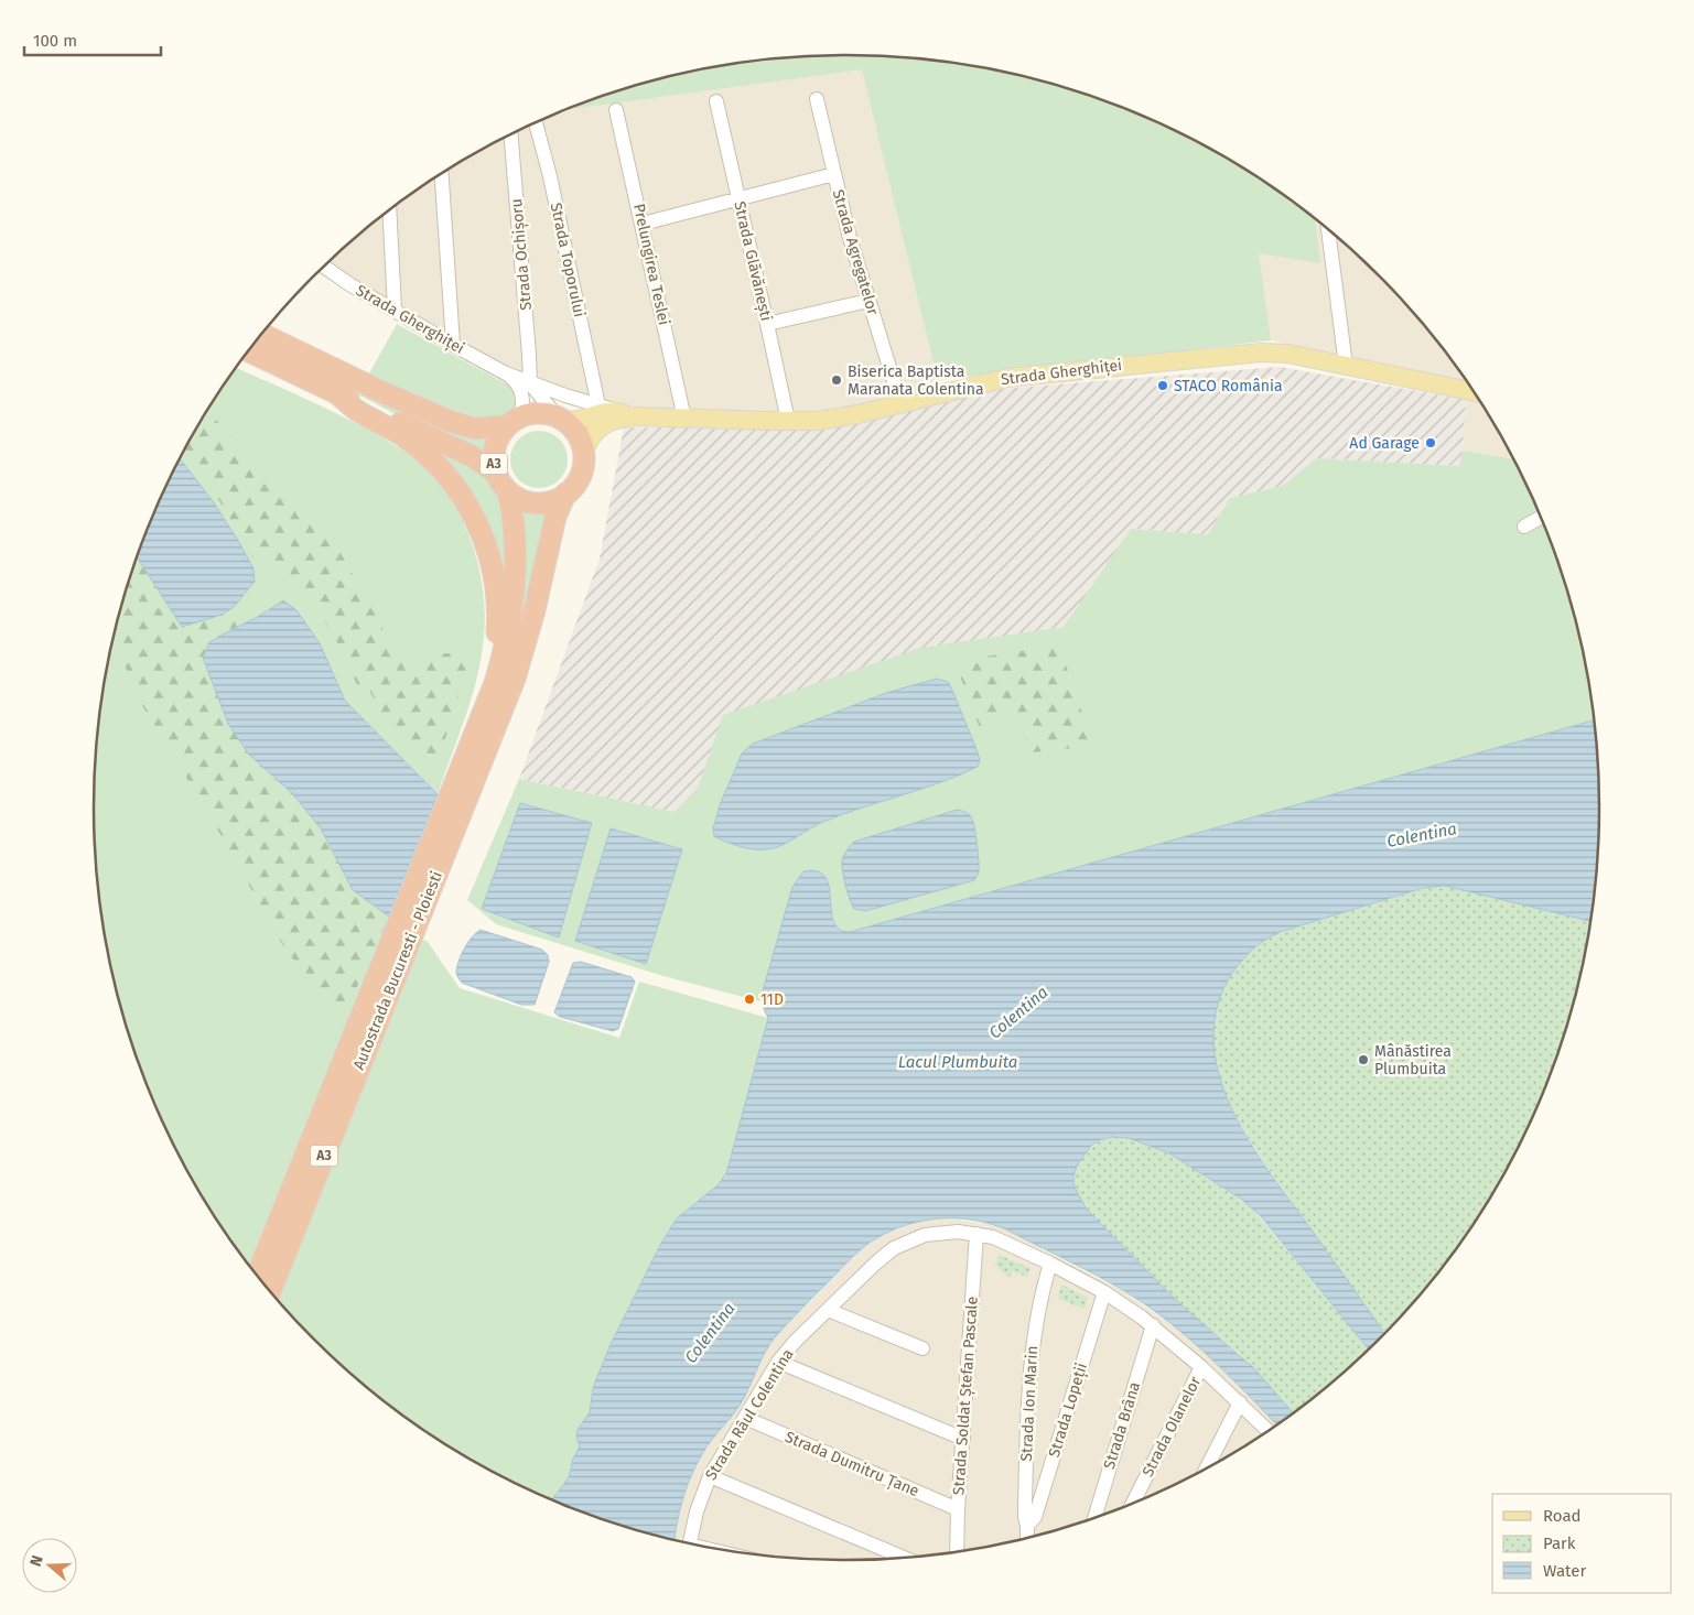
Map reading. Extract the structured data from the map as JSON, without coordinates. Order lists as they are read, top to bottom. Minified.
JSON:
{"streets":{"highway":["A3","Autostrada Bucuresti - Ploiesti"],"main road":["Strada Gherghiței"],"street":["Strada Agregatelor","Strada Ochișoru","Strada Toporului","Strada Glăvănești","Prelungirea Teslei","Strada Soldat Ștefan Pascale","Strada Ion Marin","Strada Lopeții","Strada Râul Colentina","Strada Brâna","Strada Olanelor","Strada Dumitru Țane"]},"crossings":[["Strada Agregatelor","Strada Gherghiței"],["Strada Ochișoru","Strada Gherghiței"],["Strada Toporului","Strada Gherghiței"],["Strada Glăvănești","Strada Gherghiței"],["Prelungirea Teslei","Strada Gherghiței"],["Strada Gherghiței","A3"],["Strada Gherghiței","Autostrada Bucuresti - Ploiesti"],["A3","Autostrada Bucuresti - Ploiesti"],["Strada Soldat Ștefan Pascale","Strada Râul Colentina"],["Strada Soldat Ștefan Pascale","Strada Dumitru Țane"],["Strada Ion Marin","Strada Lopeții"],["Strada Ion Marin","Strada Râul Colentina"],["Strada Lopeții","Strada Râul Colentina"],["Strada Râul Colentina","Strada Brâna"],["Strada Râul Colentina","Strada Olanelor"],["Strada Râul Colentina","Strada Dumitru Țane"]],"water":["Colentina","Lacul Plumbuita"],"places":["Biserica Baptista Maranata Colentina","STACO România","Ad Garage","11D","Mânăstirea Plumbuita"],"legend":["Road","Park","Water"],"scale_bar":"100 m","north":"left"}
